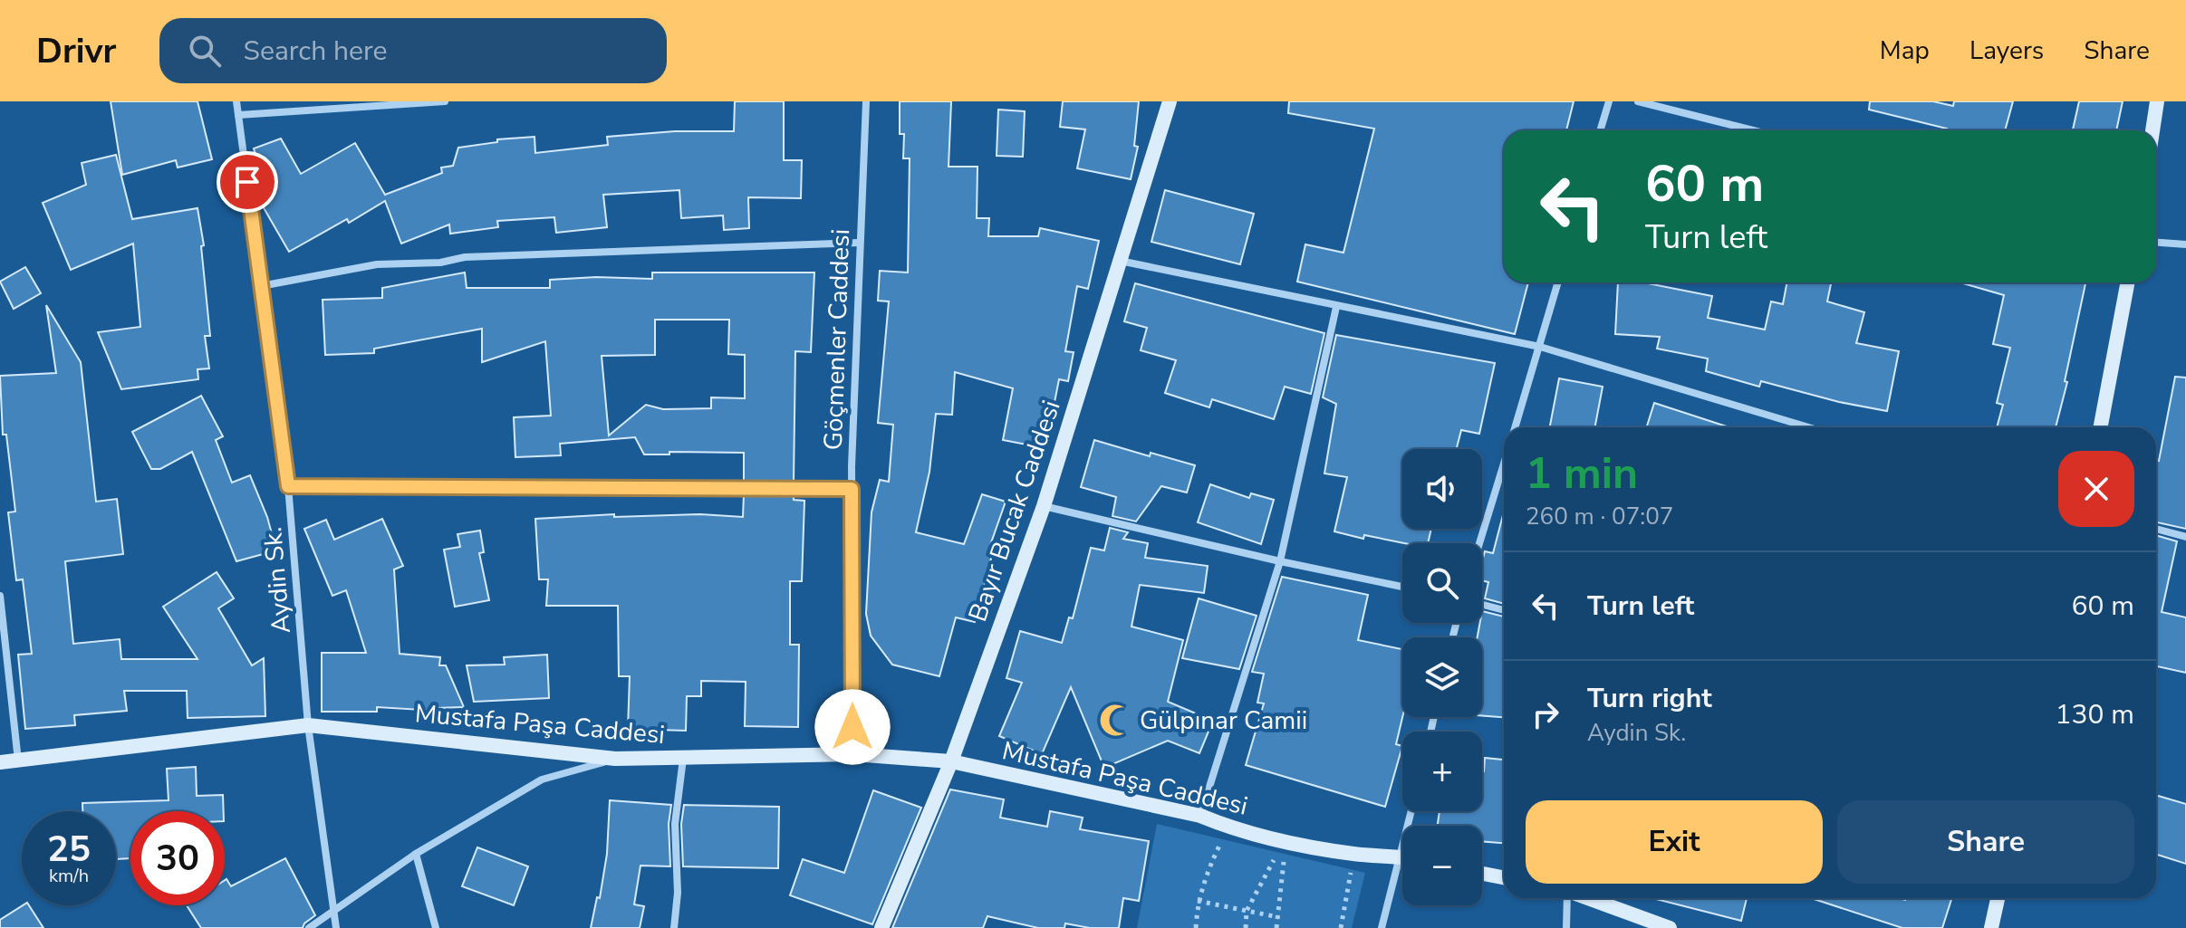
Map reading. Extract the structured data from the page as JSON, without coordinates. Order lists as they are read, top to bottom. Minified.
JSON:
{"streets":{"street":["Göçmenler Caddesi","Bayır Bucak Caddesi","Aydin Sk.","Mustafa Paşa Caddesi"]},"crossings":[["Göçmenler Caddesi","Mustafa Paşa Caddesi"],["Bayır Bucak Caddesi","Mustafa Paşa Caddesi"],["Aydin Sk.","Mustafa Paşa Caddesi"]],"places":{"mosque":["Gülpınar Camii"]},"page":{"header":"Drivr","search":"Search here","nav":["Map","Layers","Share"],"turn":["60 m","Turn left"],"heading":["1 min","260 m · 07:07"],"map_buttons":["+","−"],"list":[{"name":"Turn left","value":"60 m"},{"name":"Turn right","note":"Aydin Sk.","value":"130 m"}],"buttons":["Exit","Share"],"speed":"25 km/h","limit":"30"}}
